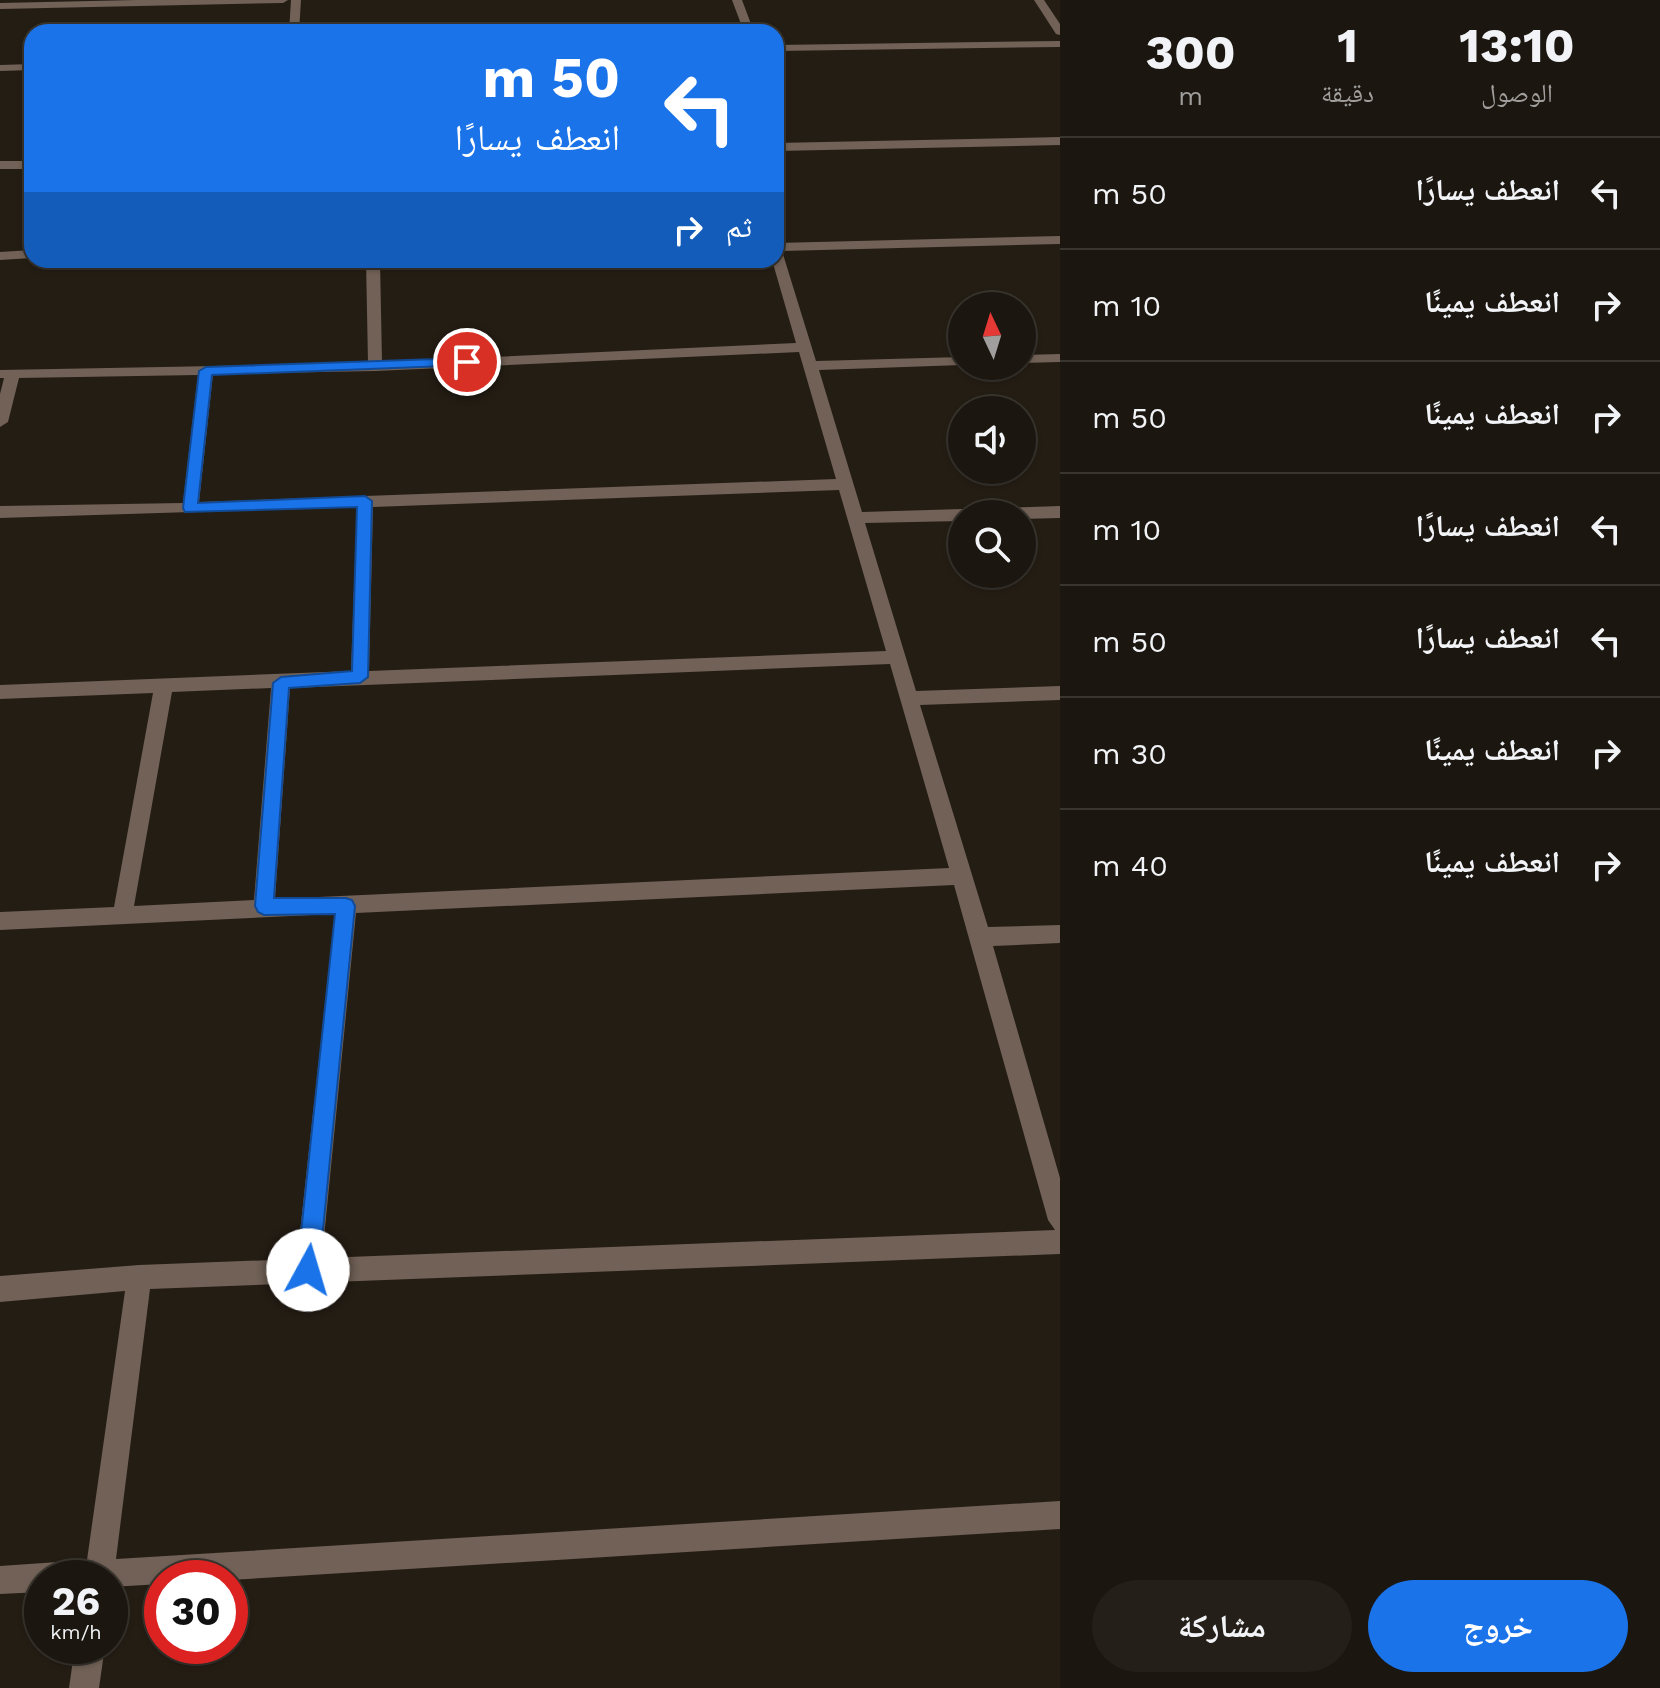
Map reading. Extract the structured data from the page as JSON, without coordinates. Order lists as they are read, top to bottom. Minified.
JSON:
{"north":"top","page":{"eta":["13:10","الوصول","1","دقيقة","300","m"],"turn":["50 m","انعطف يسارًا"],"list":[{"name":"انعطف يسارًا","value":"50 m"},{"name":"انعطف يمينًا","value":"10 m"},{"name":"انعطف يمينًا","value":"50 m"},{"name":"انعطف يسارًا","value":"10 m"},{"name":"انعطف يسارًا","value":"50 m"},{"name":"انعطف يمينًا","value":"30 m"},{"name":"انعطف يمينًا","value":"40 m"}],"then":"ثم","speed":"26 km/h","limit":"30","buttons":["خروج","مشاركة"]}}
